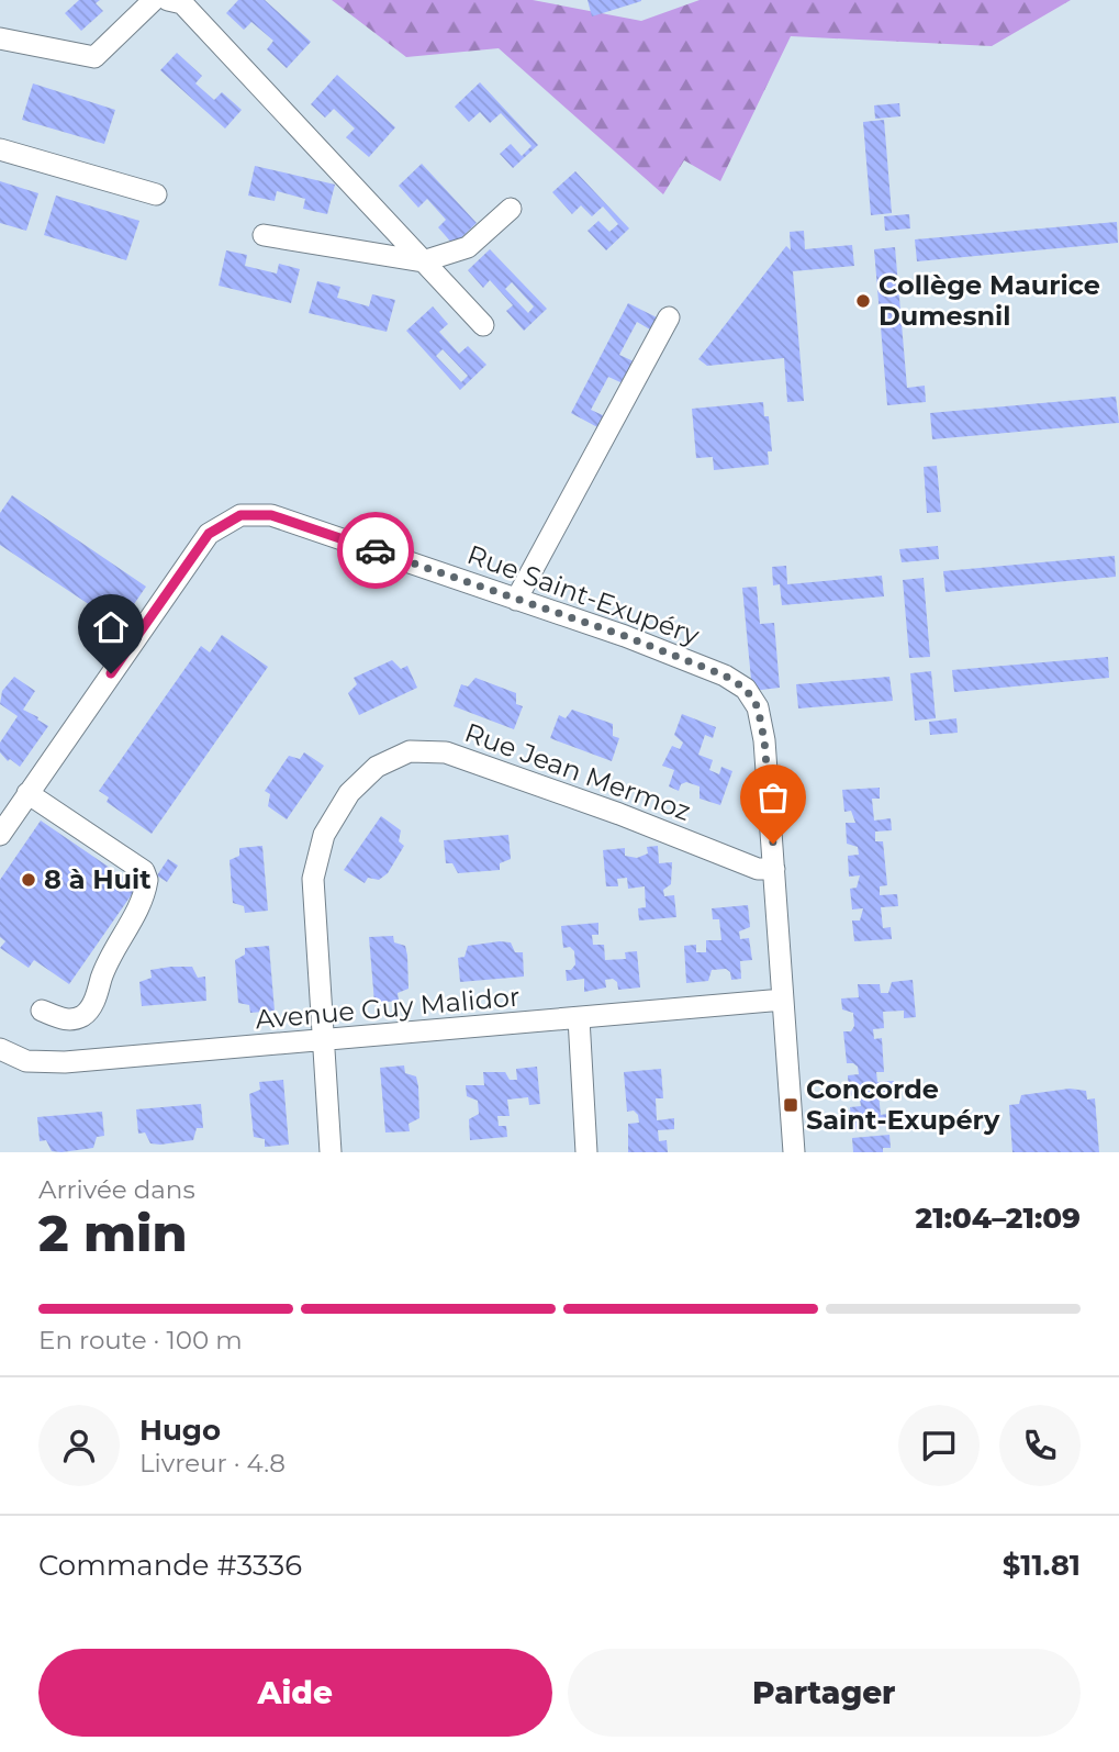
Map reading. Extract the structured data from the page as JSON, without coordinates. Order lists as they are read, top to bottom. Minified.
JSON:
{"streets":{"street":["Rue Saint-Exupéry","Rue Jean Mermoz","Avenue Guy Malidor"]},"crossings":[["Rue Saint-Exupéry","Rue Jean Mermoz"],["Rue Saint-Exupéry","Avenue Guy Malidor"],["Rue Jean Mermoz","Avenue Guy Malidor"]],"places":{"other":["Collège Maurice Dumesnil","8 à Huit"],"transit":["Concorde Saint-Exupéry"]},"page":{"heading":["2 min","Arrivée dans","21:04–21:09"],"panel":["Hugo","Livreur · 4.8","Commande #3336","$11.81"],"bar":"En route · 100 m","buttons":["Aide","Partager"]}}
